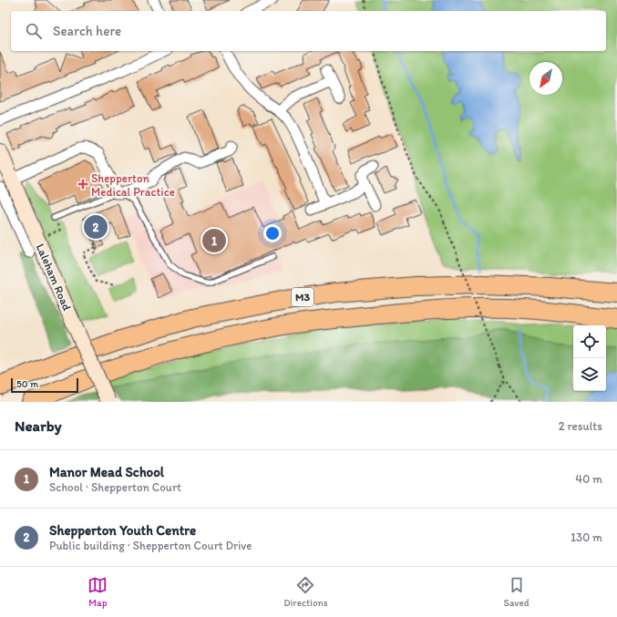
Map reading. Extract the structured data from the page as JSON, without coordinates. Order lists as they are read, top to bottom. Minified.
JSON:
{"streets":{"highway":["M3"],"main road":["Laleham Road"]},"places":{"health":["Shepperton Medical Practice"]},"scale_bar":"50 m","north":"bottom left","page":{"search":"Search here","pins":["2","1"],"scale":"50 m","heading":["Nearby","2 results"],"list":[{"mark":"1","name":"Manor Mead School","note":"School · Shepperton Court","value":"40 m"},{"mark":"2","name":"Shepperton Youth Centre","note":"Public building · Shepperton Court Drive","value":"130 m"}],"nav":["Map","Directions","Saved"]}}
